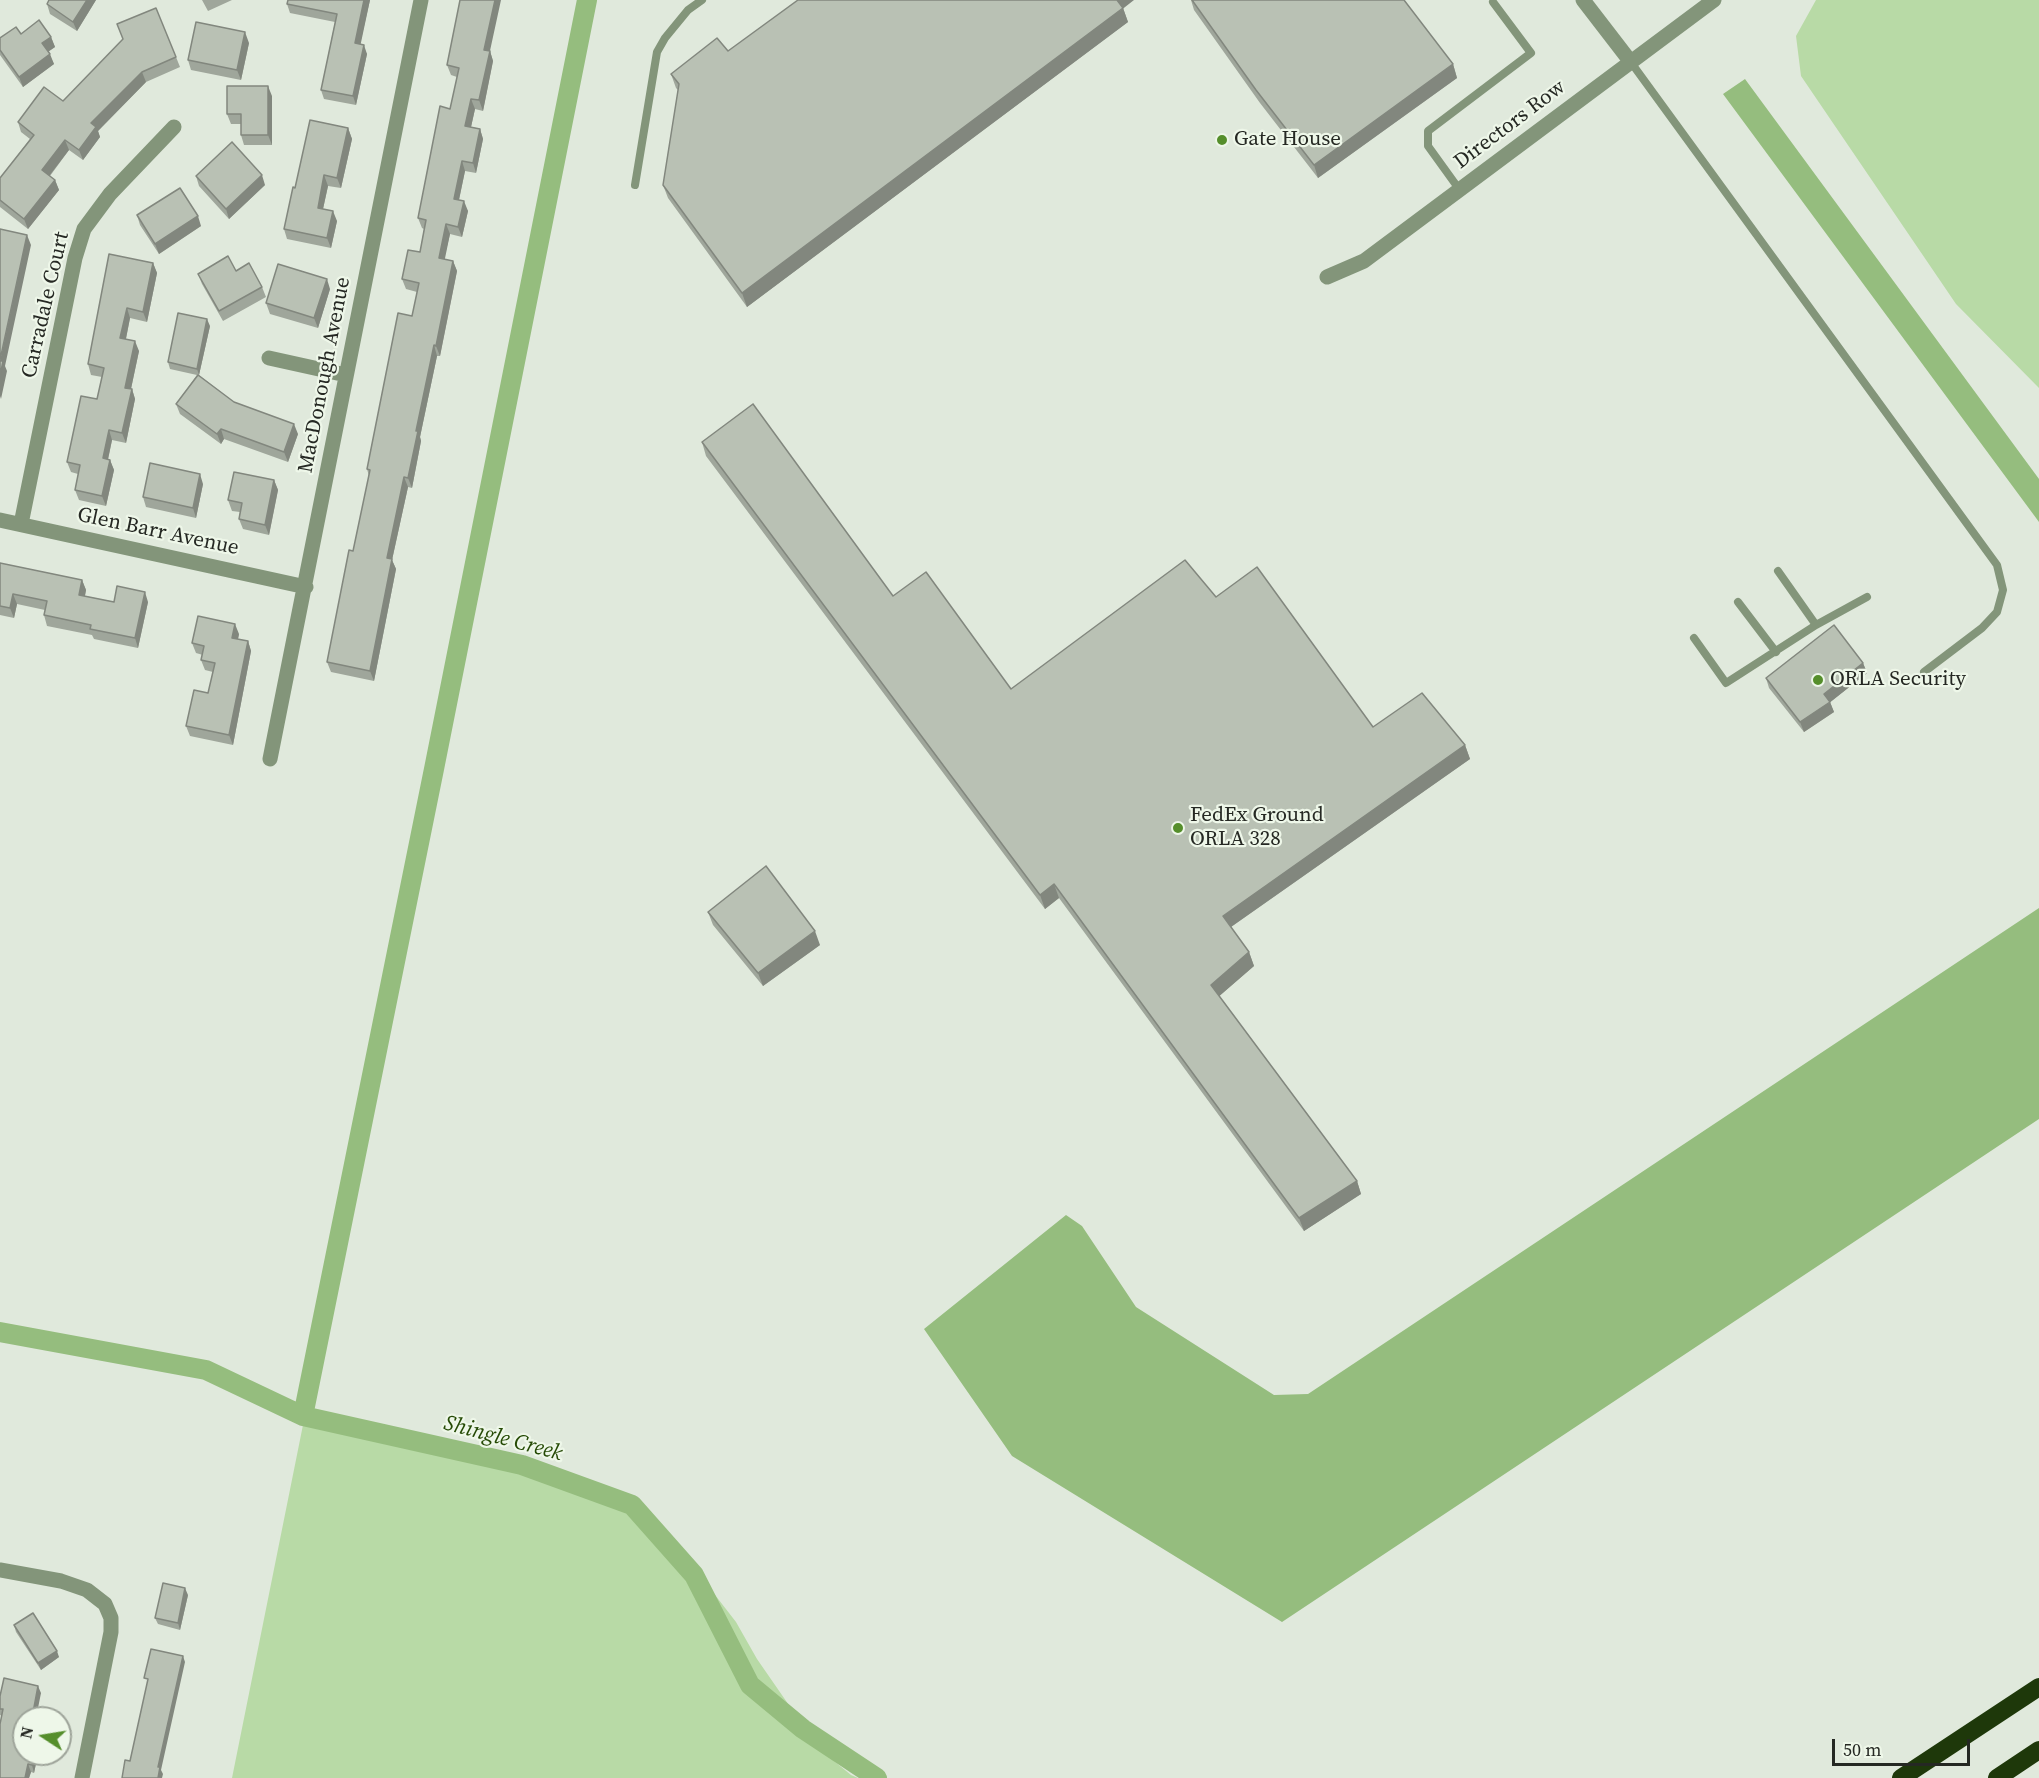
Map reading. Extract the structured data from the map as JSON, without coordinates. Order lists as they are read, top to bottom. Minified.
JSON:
{"streets":{"street":["Directors Row","Carradale Court","MacDonough Avenue","Glen Barr Avenue"]},"crossings":[["Carradale Court","Glen Barr Avenue"],["MacDonough Avenue","Glen Barr Avenue"]],"water":["Shingle Creek"],"places":["Gate House","ORLA Security","FedEx Ground ORLA 328"],"scale_bar":"50 m","north":"left"}
